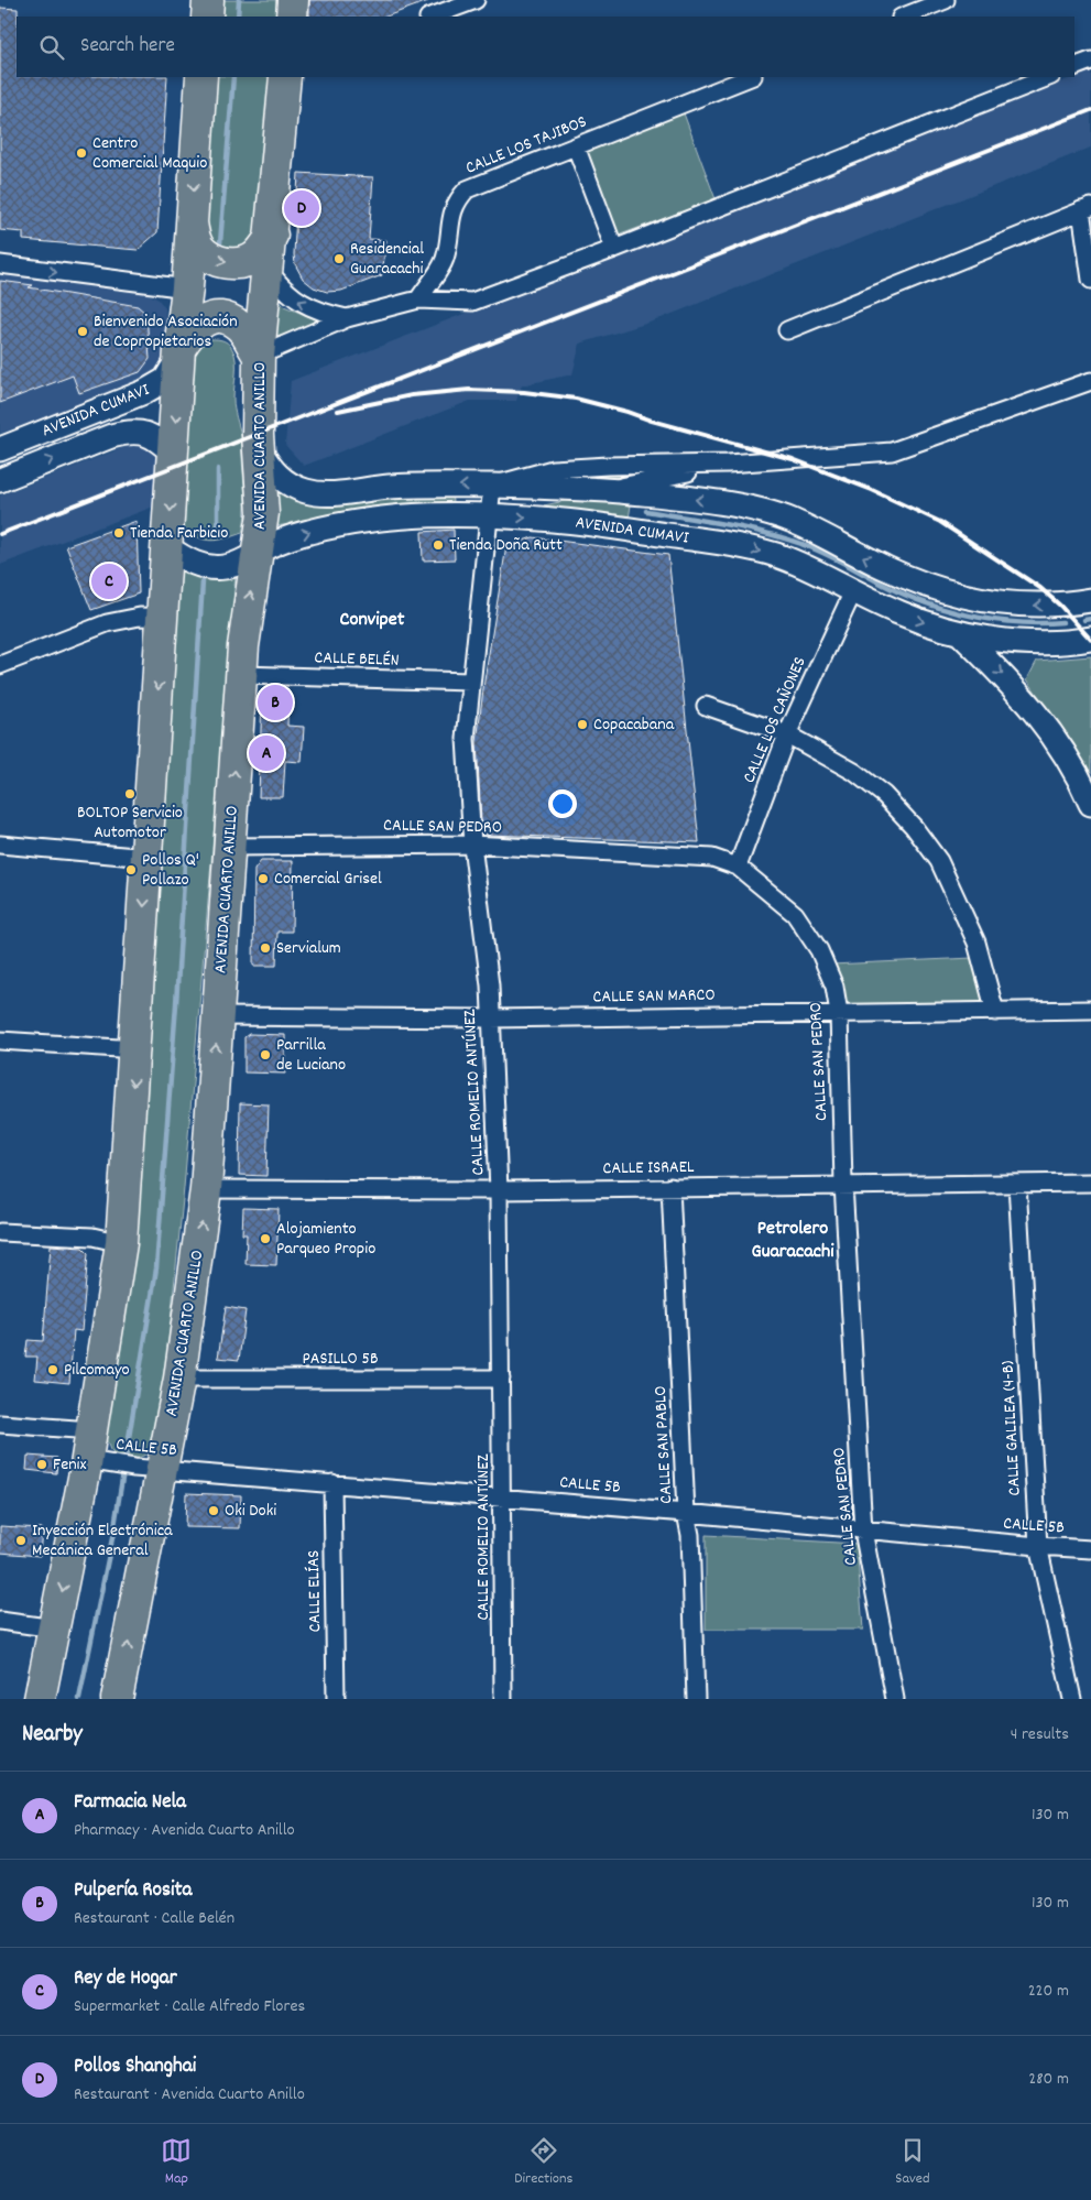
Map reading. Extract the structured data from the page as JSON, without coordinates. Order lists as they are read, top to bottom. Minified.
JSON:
{"streets":{"highway":["AVENIDA CUARTO ANILLO"],"main road":["AVENIDA CUMAVI"],"street":["CALLE LOS TAJIBOS","CALLE BELÉN","CALLE LOS CAÑONES","CALLE SAN PEDRO","CALLE SAN MARCO","CALLE ROMELIO ANTÚNEZ","CALLE ISRAEL","PASILLO 5B","CALLE GALILEA (4-B)","CALLE SAN PABLO","CALLE 5B","CALLE ELÍAS"]},"crossings":[["AVENIDA CUMAVI","AVENIDA CUARTO ANILLO"],["AVENIDA CUMAVI","CALLE LOS CAÑONES"],["AVENIDA CUMAVI","CALLE ROMELIO ANTÚNEZ"],["AVENIDA CUARTO ANILLO","CALLE BELÉN"],["AVENIDA CUARTO ANILLO","CALLE SAN PEDRO"],["AVENIDA CUARTO ANILLO","CALLE SAN MARCO"],["AVENIDA CUARTO ANILLO","CALLE ISRAEL"],["AVENIDA CUARTO ANILLO","PASILLO 5B"],["AVENIDA CUARTO ANILLO","CALLE 5B"],["CALLE BELÉN","CALLE ROMELIO ANTÚNEZ"],["CALLE LOS CAÑONES","CALLE SAN PEDRO"],["CALLE SAN PEDRO","CALLE SAN MARCO"],["CALLE SAN PEDRO","CALLE ROMELIO ANTÚNEZ"],["CALLE SAN PEDRO","CALLE ISRAEL"],["CALLE SAN PEDRO","CALLE 5B"],["CALLE SAN MARCO","CALLE ROMELIO ANTÚNEZ"],["CALLE ROMELIO ANTÚNEZ","CALLE ISRAEL"],["CALLE ROMELIO ANTÚNEZ","PASILLO 5B"],["CALLE ROMELIO ANTÚNEZ","CALLE 5B"],["CALLE ISRAEL","CALLE GALILEA (4-B)"],["CALLE ISRAEL","CALLE SAN PABLO"],["CALLE GALILEA (4-B)","CALLE 5B"],["CALLE SAN PABLO","CALLE 5B"],["CALLE 5B","CALLE ELÍAS"]],"districts":["Convipet","Petrolero Guaracachi"],"places":["Centro Comercial Maquio","Residencial Guaracachi","Bienvenido Asociación de Copropietarios","Tienda Farbicio","Tienda Doña Rutt","Copacabana","BOLTOP Servicio Automotor","Pollos Q' Pollazo","Comercial Grisel","Servialum","Parrilla de Luciano","Alojamiento Parqueo Propio","Pilcomayo","Fenix","Oki Doki","Inyección Electrónica Mecánica General"],"page":{"search":"Search here","pins":["D","C","B","A"],"heading":["Nearby","4 results"],"list":[{"mark":"A","name":"Farmacia Nela","note":"Pharmacy · Avenida Cuarto Anillo","value":"130 m"},{"mark":"B","name":"Pulpería Rosita","note":"Restaurant · Calle Belén","value":"130 m"},{"mark":"C","name":"Rey de Hogar","note":"Supermarket · Calle Alfredo Flores","value":"220 m"},{"mark":"D","name":"Pollos Shanghai","note":"Restaurant · Avenida Cuarto Anillo","value":"280 m"}],"nav":["Map","Directions","Saved"]}}
